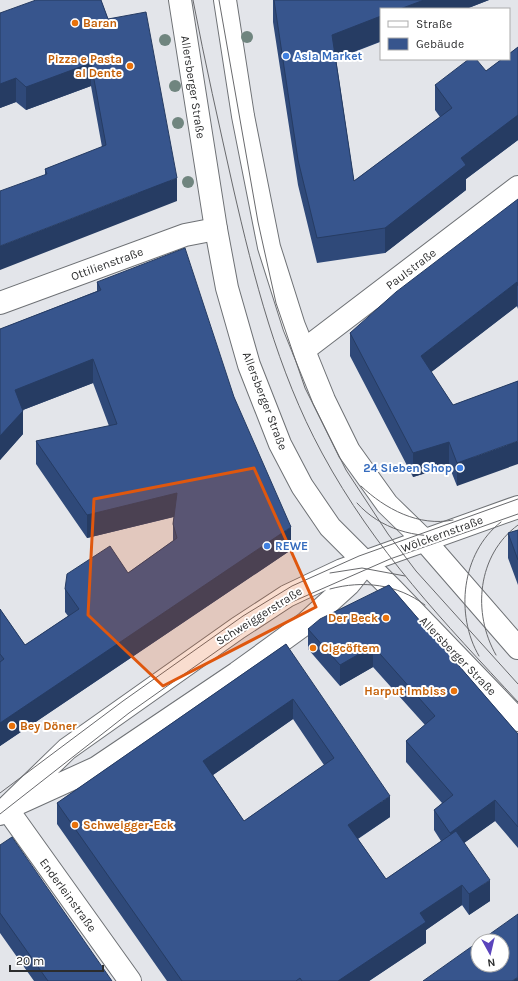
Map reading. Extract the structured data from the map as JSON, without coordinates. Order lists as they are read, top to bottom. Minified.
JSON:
{"streets":{"main road":["Allersberger Straße","Ottilienstraße","Paulstraße","Wölckernstraße","Schweiggerstraße","Enderleinstraße"]},"crossings":[["Allersberger Straße","Ottilienstraße"],["Allersberger Straße","Wölckernstraße"],["Allersberger Straße","Schweiggerstraße"],["Wölckernstraße","Schweiggerstraße"],["Schweiggerstraße","Enderleinstraße"]],"places":["Baran","Asia Market","Pizza e Pasta al Dente","24 Sieben Shop","REWE","Der Beck","Cigcöftem","Harput Imbiss","Bey Döner","Schweigger-Eck"],"legend":["Straße","Gebäude"],"scale_bar":"20 m","north":"bottom"}
